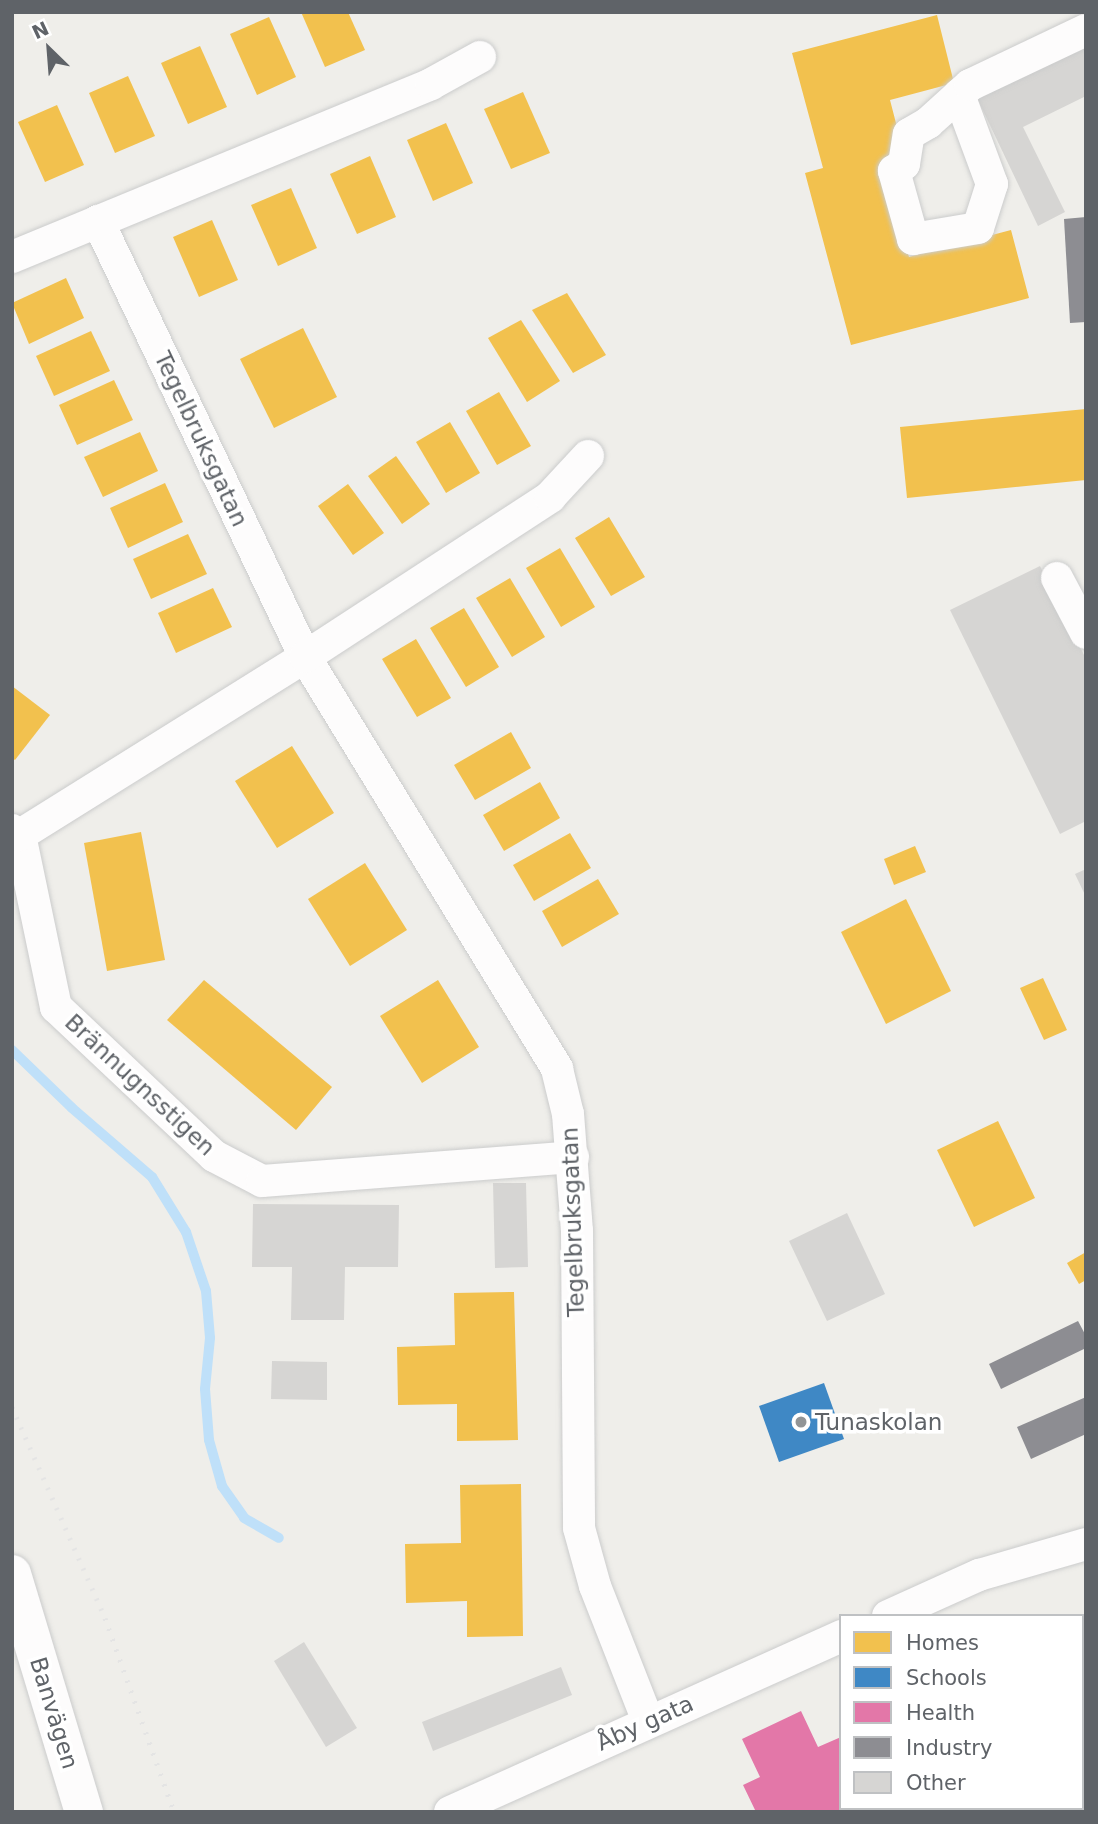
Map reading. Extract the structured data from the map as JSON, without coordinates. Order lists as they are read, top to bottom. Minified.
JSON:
{"streets":{"street":["Tegelbruksgatan","Brännugnsstigen","Banvägen","Åby gata"]},"crossings":[["Tegelbruksgatan","Brännugnsstigen"],["Tegelbruksgatan","Åby gata"]],"places":["Tunaskolan"],"legend":["Homes","Schools","Health","Industry","Other"],"north":"top left"}
